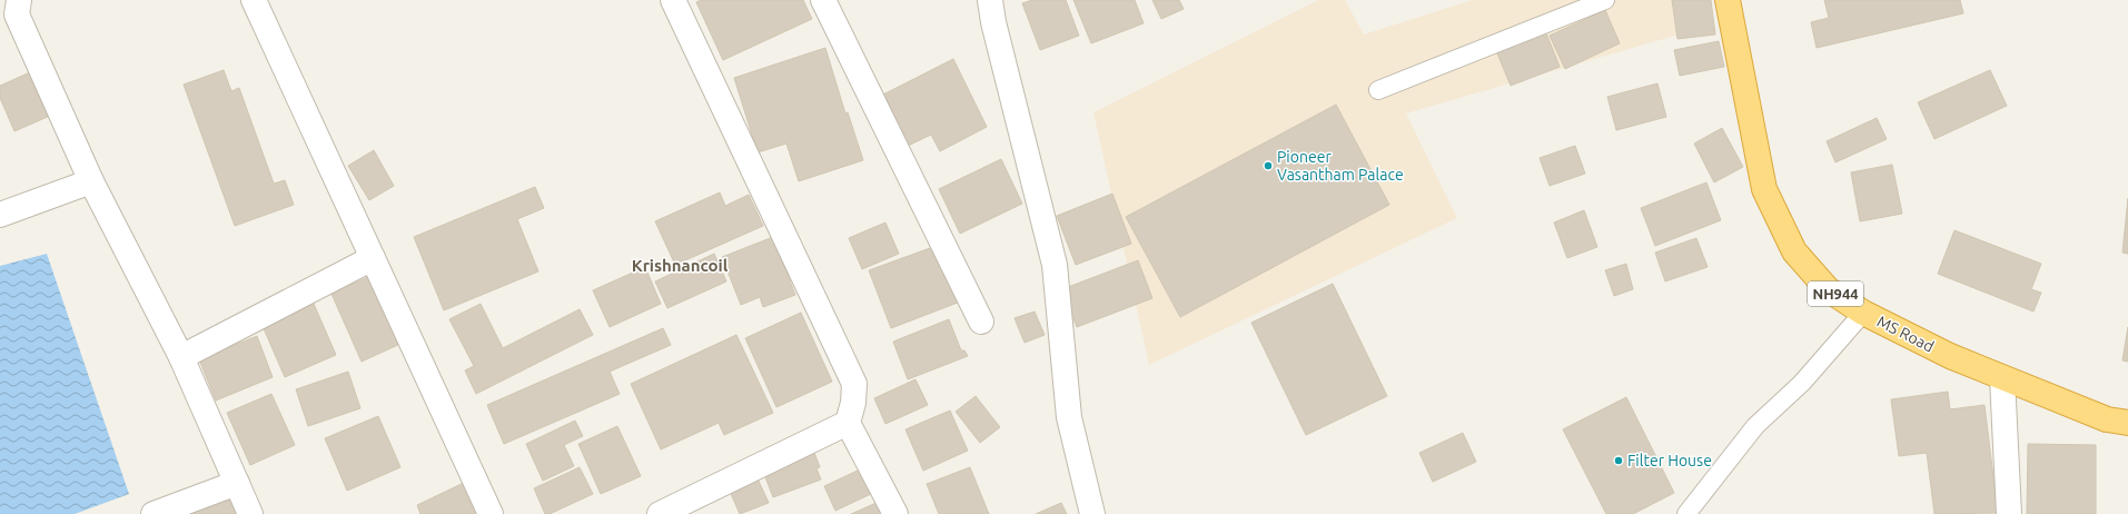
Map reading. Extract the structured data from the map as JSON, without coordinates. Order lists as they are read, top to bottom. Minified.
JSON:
{"streets":{"highway":["NH944","MS Road"]},"districts":["Krishnancoil"],"places":["Pioneer Vasantham Palace","Filter House"]}
